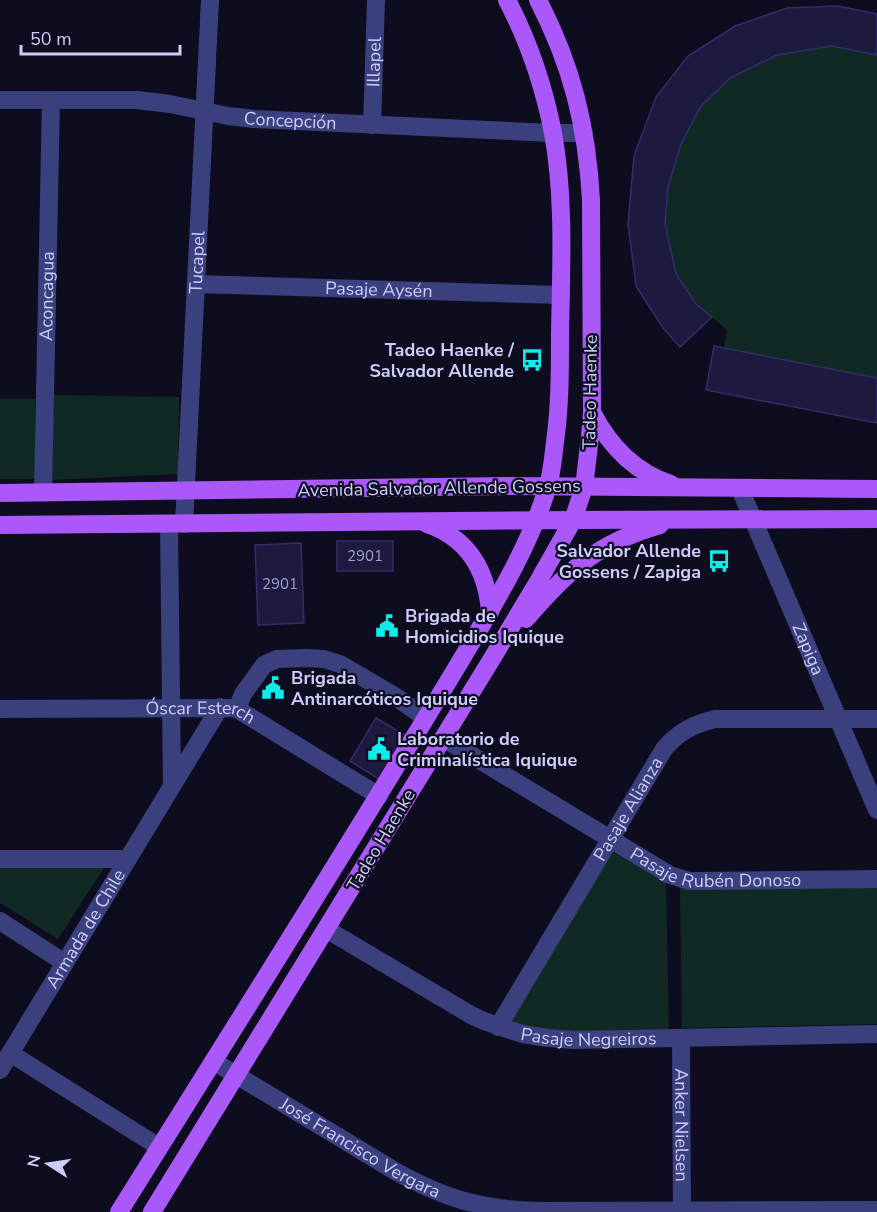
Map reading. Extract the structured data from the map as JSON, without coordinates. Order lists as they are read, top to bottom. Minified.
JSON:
{"streets":{"main road":["Tadeo Haenke","Avenida Salvador Allende Gossens"],"street":["Illapel","Concepción","Tucapel","Pasaje Aysén","Aconcagua","Zapiga","Óscar Esterch","Pasaje Alianza","Pasaje Rubén Donoso","Armada de Chile","Pasaje Negreiros","Anker Nielsen","José Francisco Vergara"]},"crossings":[["Illapel","Concepción"],["Concepción","Tucapel"],["Concepción","Aconcagua"],["Concepción","Tadeo Haenke"],["Tucapel","Pasaje Aysén"],["Tucapel","Avenida Salvador Allende Gossens"],["Pasaje Aysén","Tadeo Haenke"],["Aconcagua","Avenida Salvador Allende Gossens"],["Tadeo Haenke","Avenida Salvador Allende Gossens"],["Tadeo Haenke","Óscar Esterch"],["Tadeo Haenke","Pasaje Rubén Donoso"],["Tadeo Haenke","Armada de Chile"],["Tadeo Haenke","Pasaje Negreiros"],["Tadeo Haenke","José Francisco Vergara"],["Avenida Salvador Allende Gossens","Zapiga"],["Zapiga","Pasaje Alianza"],["Óscar Esterch","Armada de Chile"],["Pasaje Alianza","Pasaje Rubén Donoso"],["Pasaje Alianza","Pasaje Negreiros"],["Pasaje Negreiros","Anker Nielsen"],["Anker Nielsen","José Francisco Vergara"]],"places":{"bus stop":["Tadeo Haenke / Salvador Allende","Salvador Allende Gossens / Zapiga"],"public building":["Brigada de Homicidios Iquique","Brigada Antinarcóticos Iquique","Laboratorio de Criminalística Iquique"]},"house_numbers":["2901","2901"],"scale_bar":"50 m","north":"left"}
